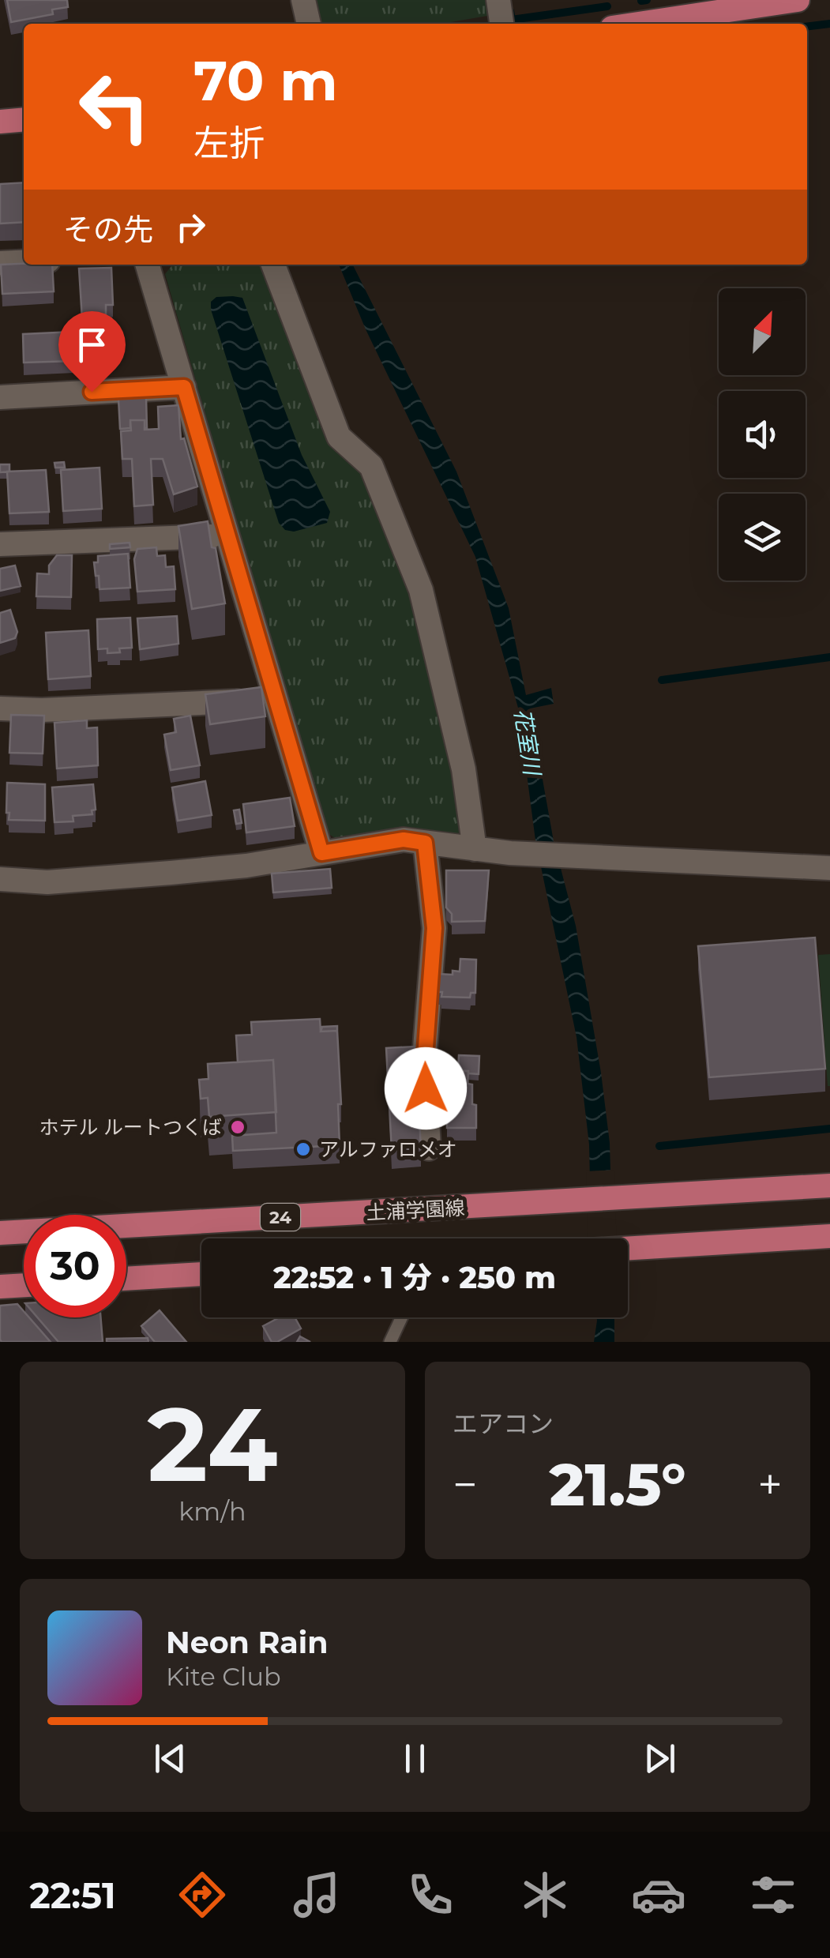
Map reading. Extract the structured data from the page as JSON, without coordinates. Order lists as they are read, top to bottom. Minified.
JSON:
{"streets":{"main road":["土浦学園線","24"]},"water":["花室川"],"places":["ホテル ルートつくば","アルファロメオ"],"north":"top right","page":{"turn":["70 m","左折"],"then":"その先","limit":"30","trip":"22:52 · 1 分 · 250 m","tile":[["24","km/h"],"エアコン"],"heat":["−","21.5°","+"],"song":["Neon Rain","Kite Club"],"tabs":"22:51"}}
